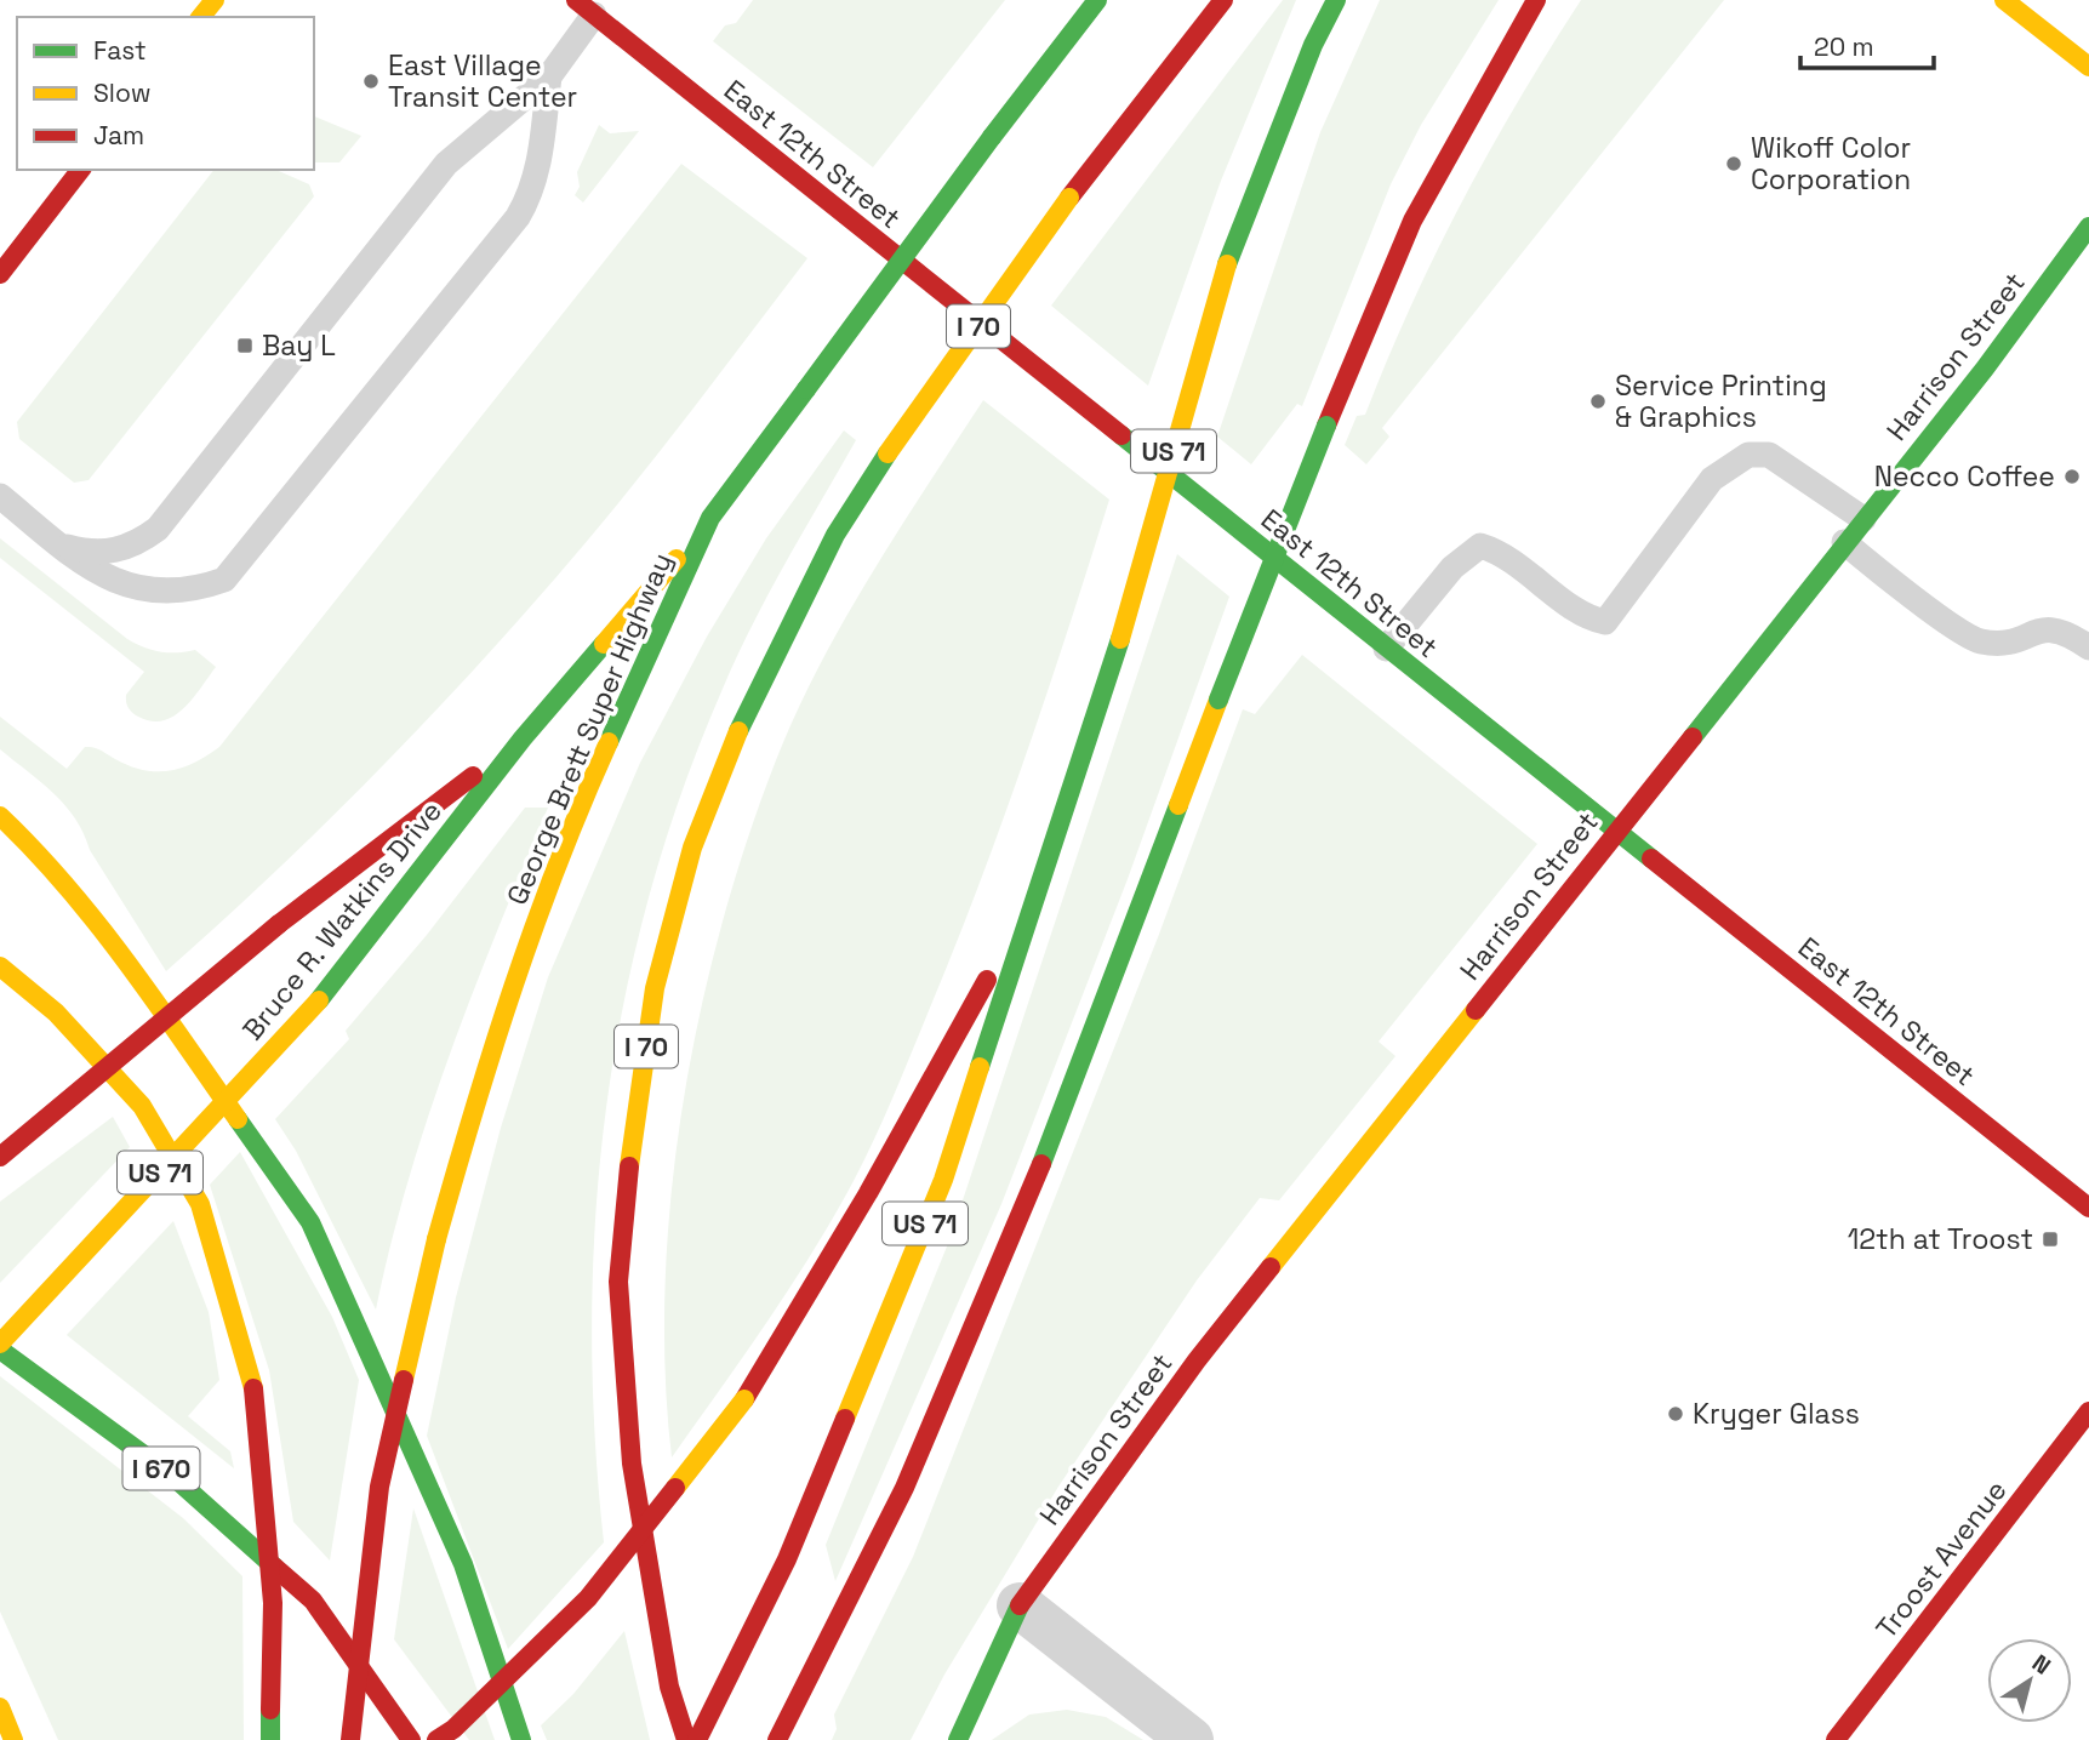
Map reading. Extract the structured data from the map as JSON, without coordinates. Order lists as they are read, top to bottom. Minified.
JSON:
{"streets":{"main road":["East 12th Street","I 70","Harrison Street","US 71","George Brett Super Highway","Bruce R. Watkins Drive","I 670","Troost Avenue"]},"crossings":[["East 12th Street","Harrison Street"],["George Brett Super Highway","Bruce R. Watkins Drive"],["Bruce R. Watkins Drive","I 670"]],"places":{"other":["East Village Transit Center","Wikoff Color Corporation","Service Printing & Graphics","Necco Coffee","Kryger Glass"],"transit":["Bay L","12th at Troost"]},"legend":["Fast","Slow","Jam"],"scale_bar":"20 m","north":"top right"}
